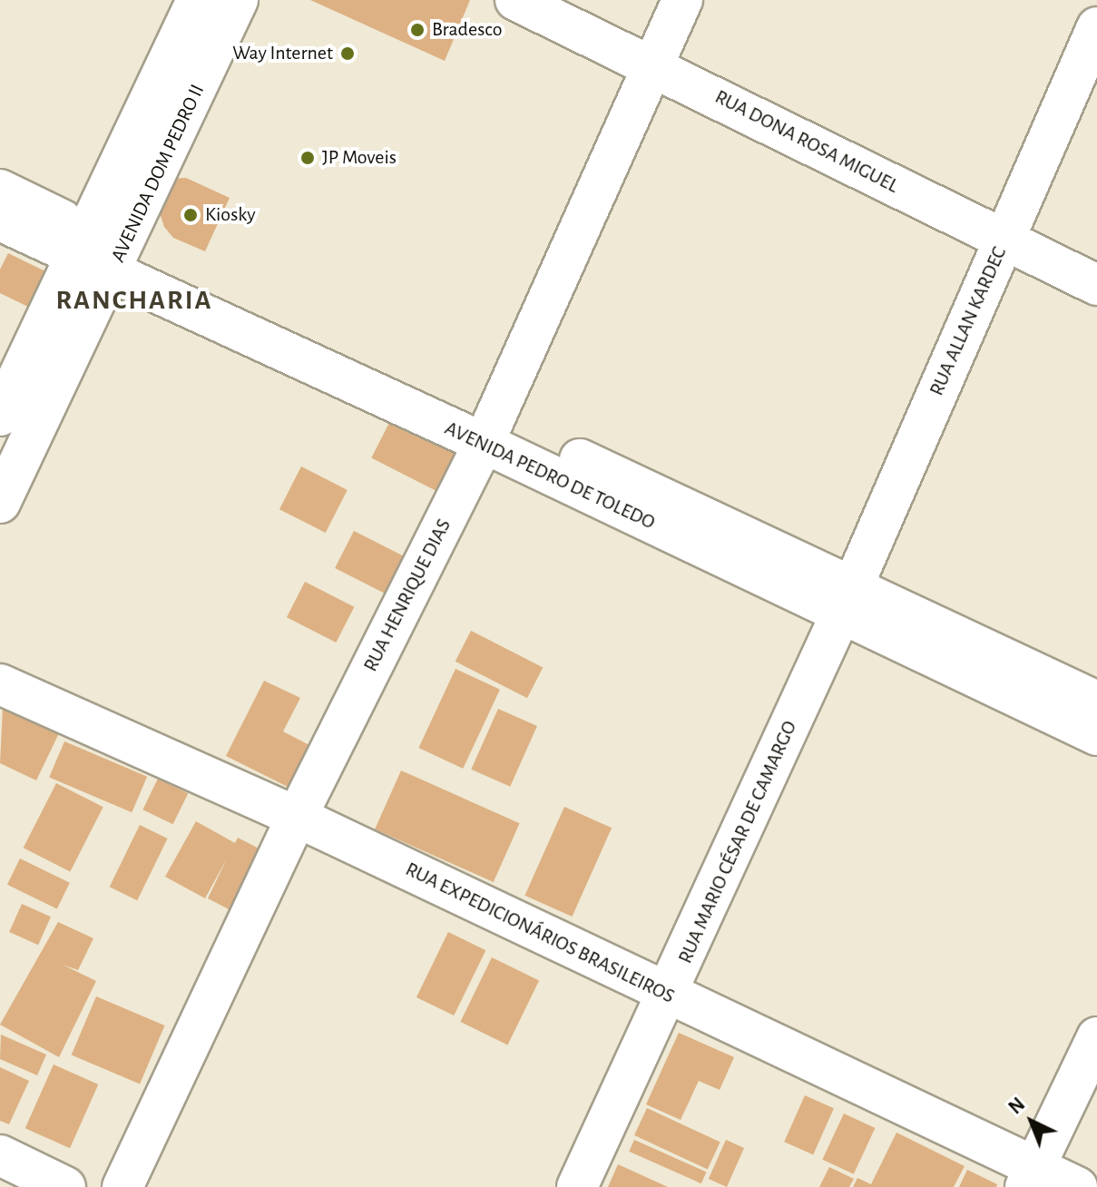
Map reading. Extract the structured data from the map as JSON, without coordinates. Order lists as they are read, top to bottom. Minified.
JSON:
{"streets":{"street":["RUA DONA ROSA MIGUEL","AVENIDA DOM PEDRO II","RUA ALLAN KARDEC","AVENIDA PEDRO DE TOLEDO","RUA HENRIQUE DIAS","RUA MARIO CÉSAR DE CAMARGO","RUA EXPEDICIONÁRIOS BRASILEIROS"]},"crossings":[["RUA DONA ROSA MIGUEL","RUA ALLAN KARDEC"],["RUA DONA ROSA MIGUEL","RUA HENRIQUE DIAS"],["AVENIDA DOM PEDRO II","AVENIDA PEDRO DE TOLEDO"],["RUA ALLAN KARDEC","AVENIDA PEDRO DE TOLEDO"],["RUA ALLAN KARDEC","RUA MARIO CÉSAR DE CAMARGO"],["AVENIDA PEDRO DE TOLEDO","RUA HENRIQUE DIAS"],["AVENIDA PEDRO DE TOLEDO","RUA MARIO CÉSAR DE CAMARGO"],["RUA HENRIQUE DIAS","RUA EXPEDICIONÁRIOS BRASILEIROS"],["RUA MARIO CÉSAR DE CAMARGO","RUA EXPEDICIONÁRIOS BRASILEIROS"]],"districts":["RANCHARIA"],"places":["Bradesco","Way Internet","JP Moveis","Kiosky"],"north":"top left"}
